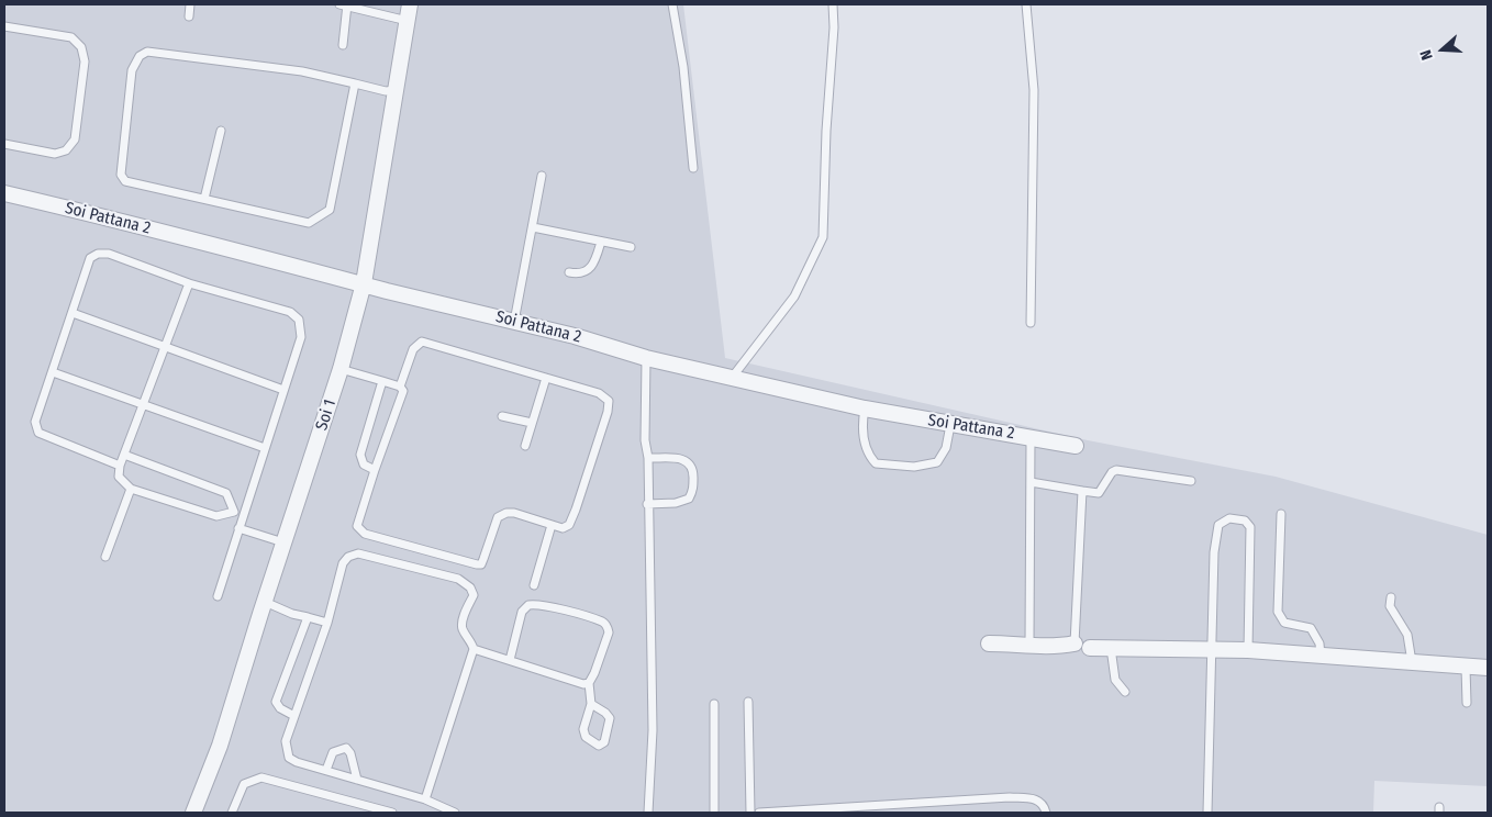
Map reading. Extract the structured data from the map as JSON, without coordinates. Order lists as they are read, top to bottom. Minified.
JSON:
{"streets":{"street":["Soi Pattana 2","Soi 1"]},"crossings":[["Soi Pattana 2","Soi 1"]],"north":"left"}
